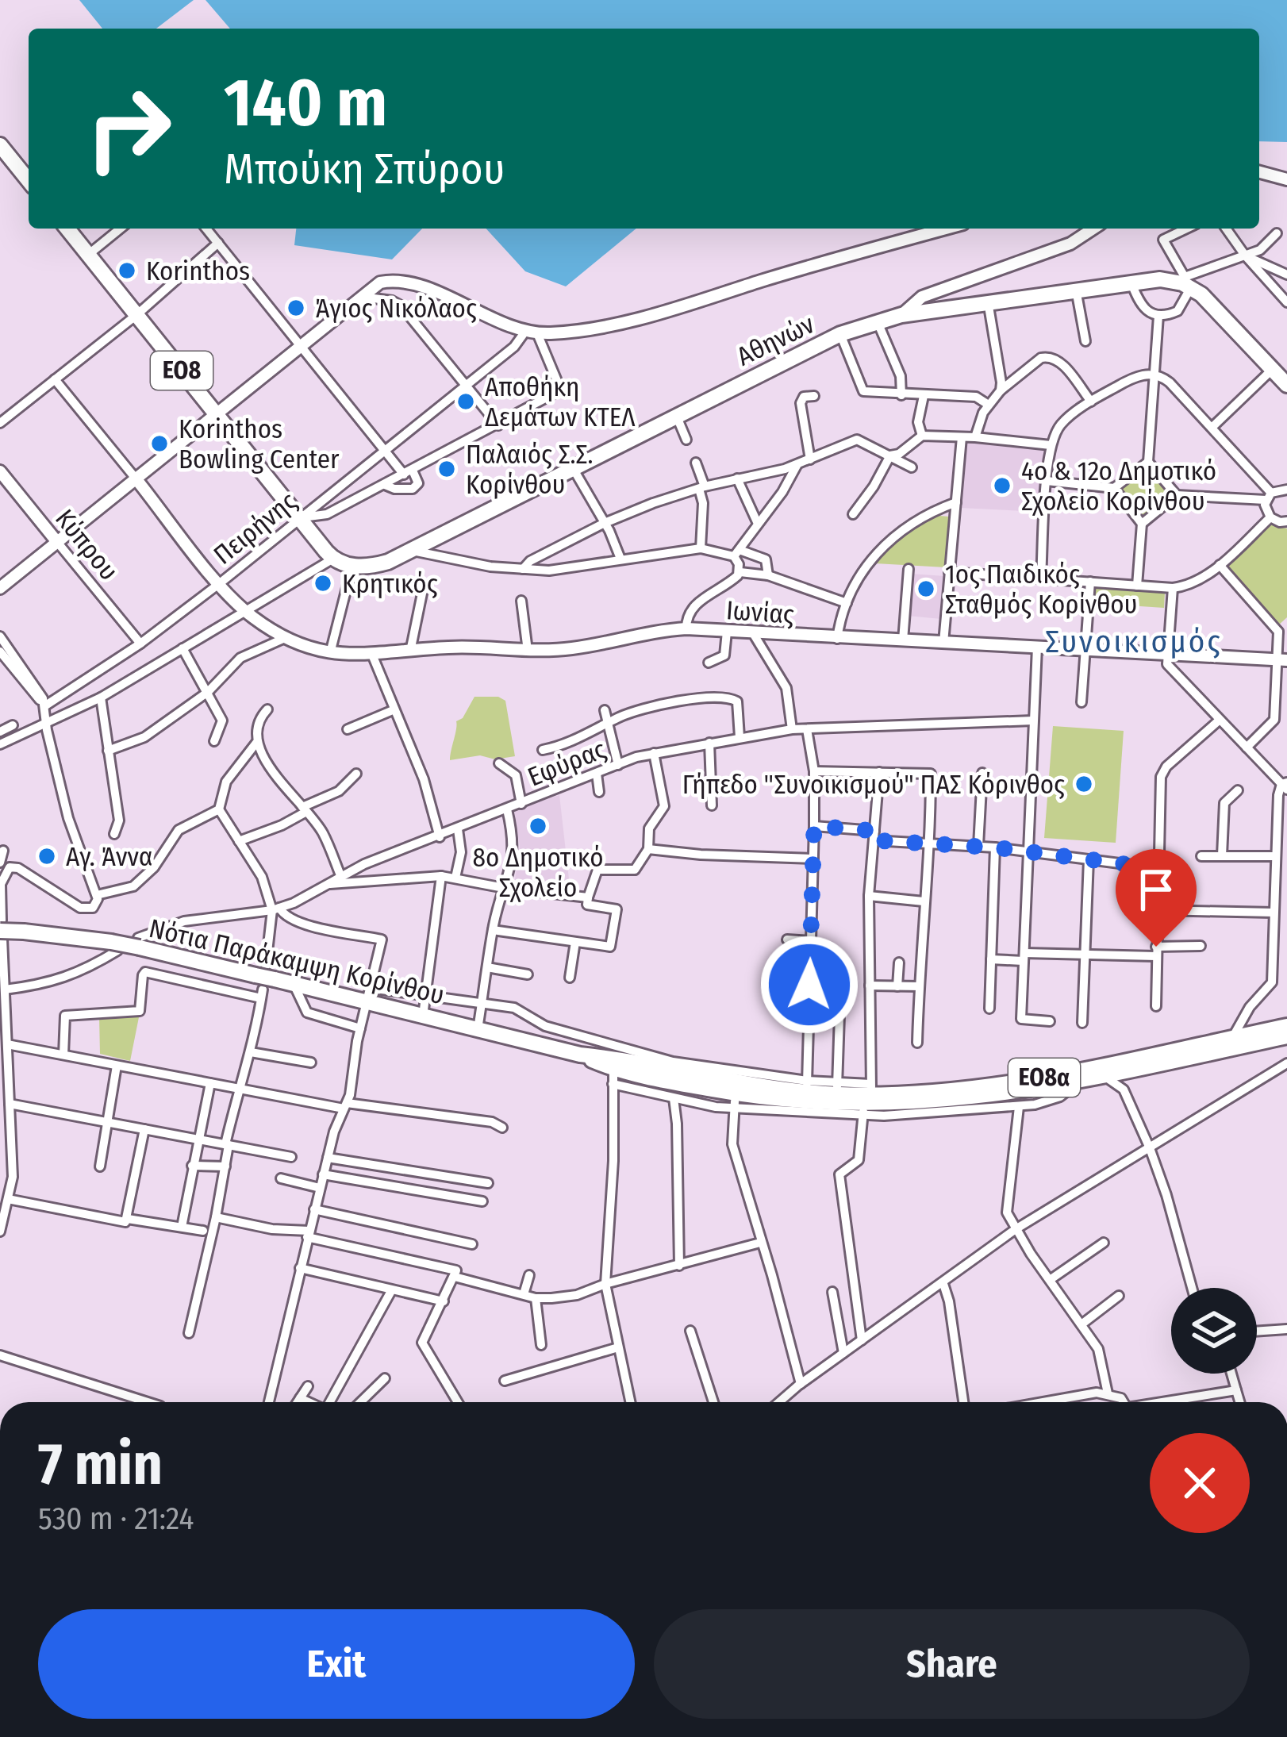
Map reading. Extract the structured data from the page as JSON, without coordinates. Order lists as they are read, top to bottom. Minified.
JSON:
{"streets":{"main road":["Αθηνών","ΕΟ8","Νότια Παράκαμψη Κορίνθου","ΕΟ8α"],"street":["Πειρήνης","Κύπρου","Ιωνίας","Εφύρας"]},"crossings":[["ΕΟ8","Πειρήνης"],["Πειρήνης","Κύπρου"],["Πειρήνης","Ιωνίας"],["Εφύρας","Νότια Παράκαμψη Κορίνθου"]],"districts":["Συνοικισμός"],"places":["Korinthos","Άγιος Νικόλαος","Αποθήκη Δεμάτων ΚΤΕΛ","Korinthos Bowling Center","Παλαιός Σ.Σ. Κορίνθου","4ο & 12ο Δημοτικό Σχολείο Κορίνθου","Κρητικός","1ος Παιδικός Σταθμός Κορίνθου","Γήπεδο \"Συνοικισμού\" ΠΑΣ Κόρινθος","8ο Δημοτικό Σχολείο","Αγ. Άννα"],"page":{"turn":["140 m","Μπούκη Σπύρου"],"heading":["7 min","530 m · 21:24"],"buttons":["Exit","Share"]}}
